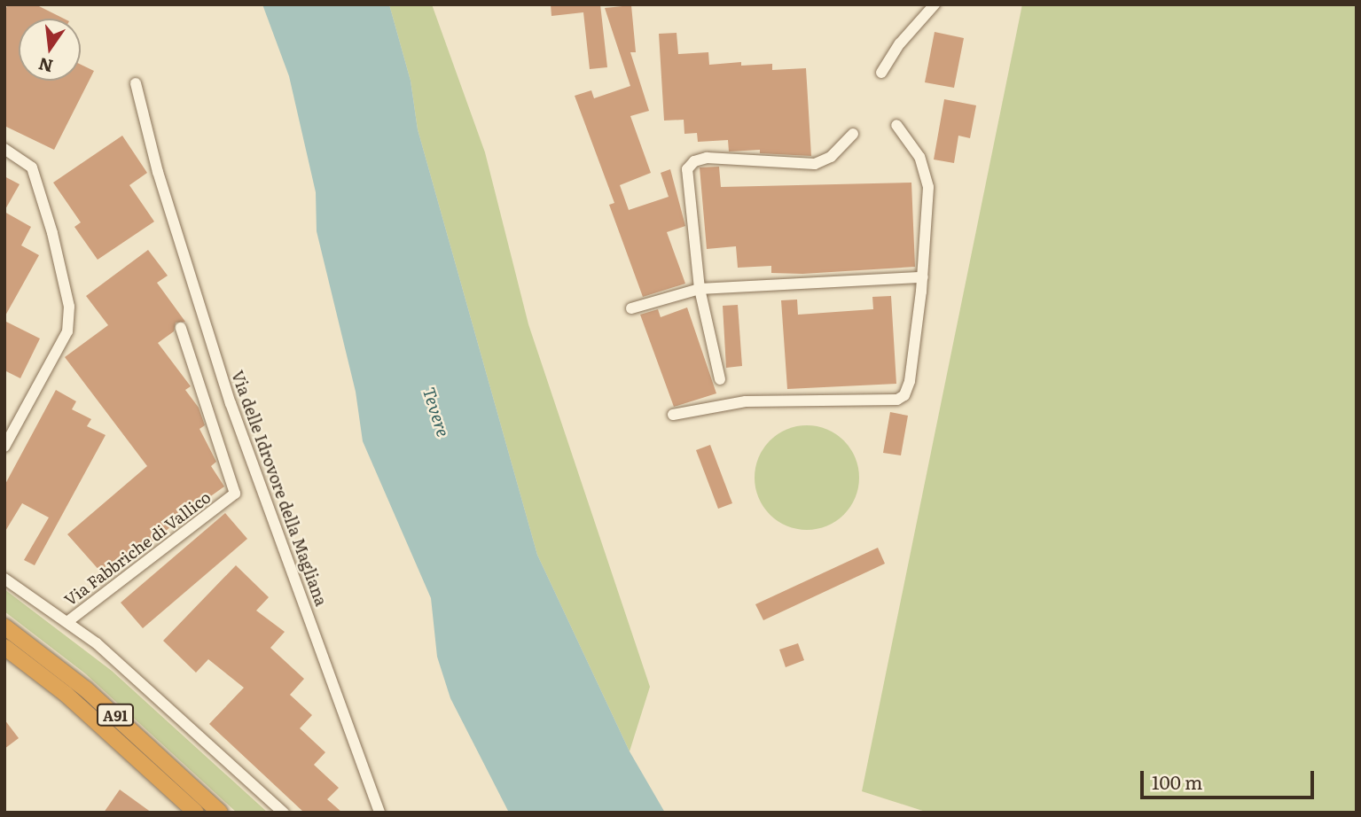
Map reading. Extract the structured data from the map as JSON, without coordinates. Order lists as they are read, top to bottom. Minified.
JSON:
{"streets":{"highway":["A91"],"street":["Via delle Idrovore della Magliana","Via Fabbriche di Vallico"]},"water":["Tevere"],"scale_bar":"100 m","north":"bottom"}
